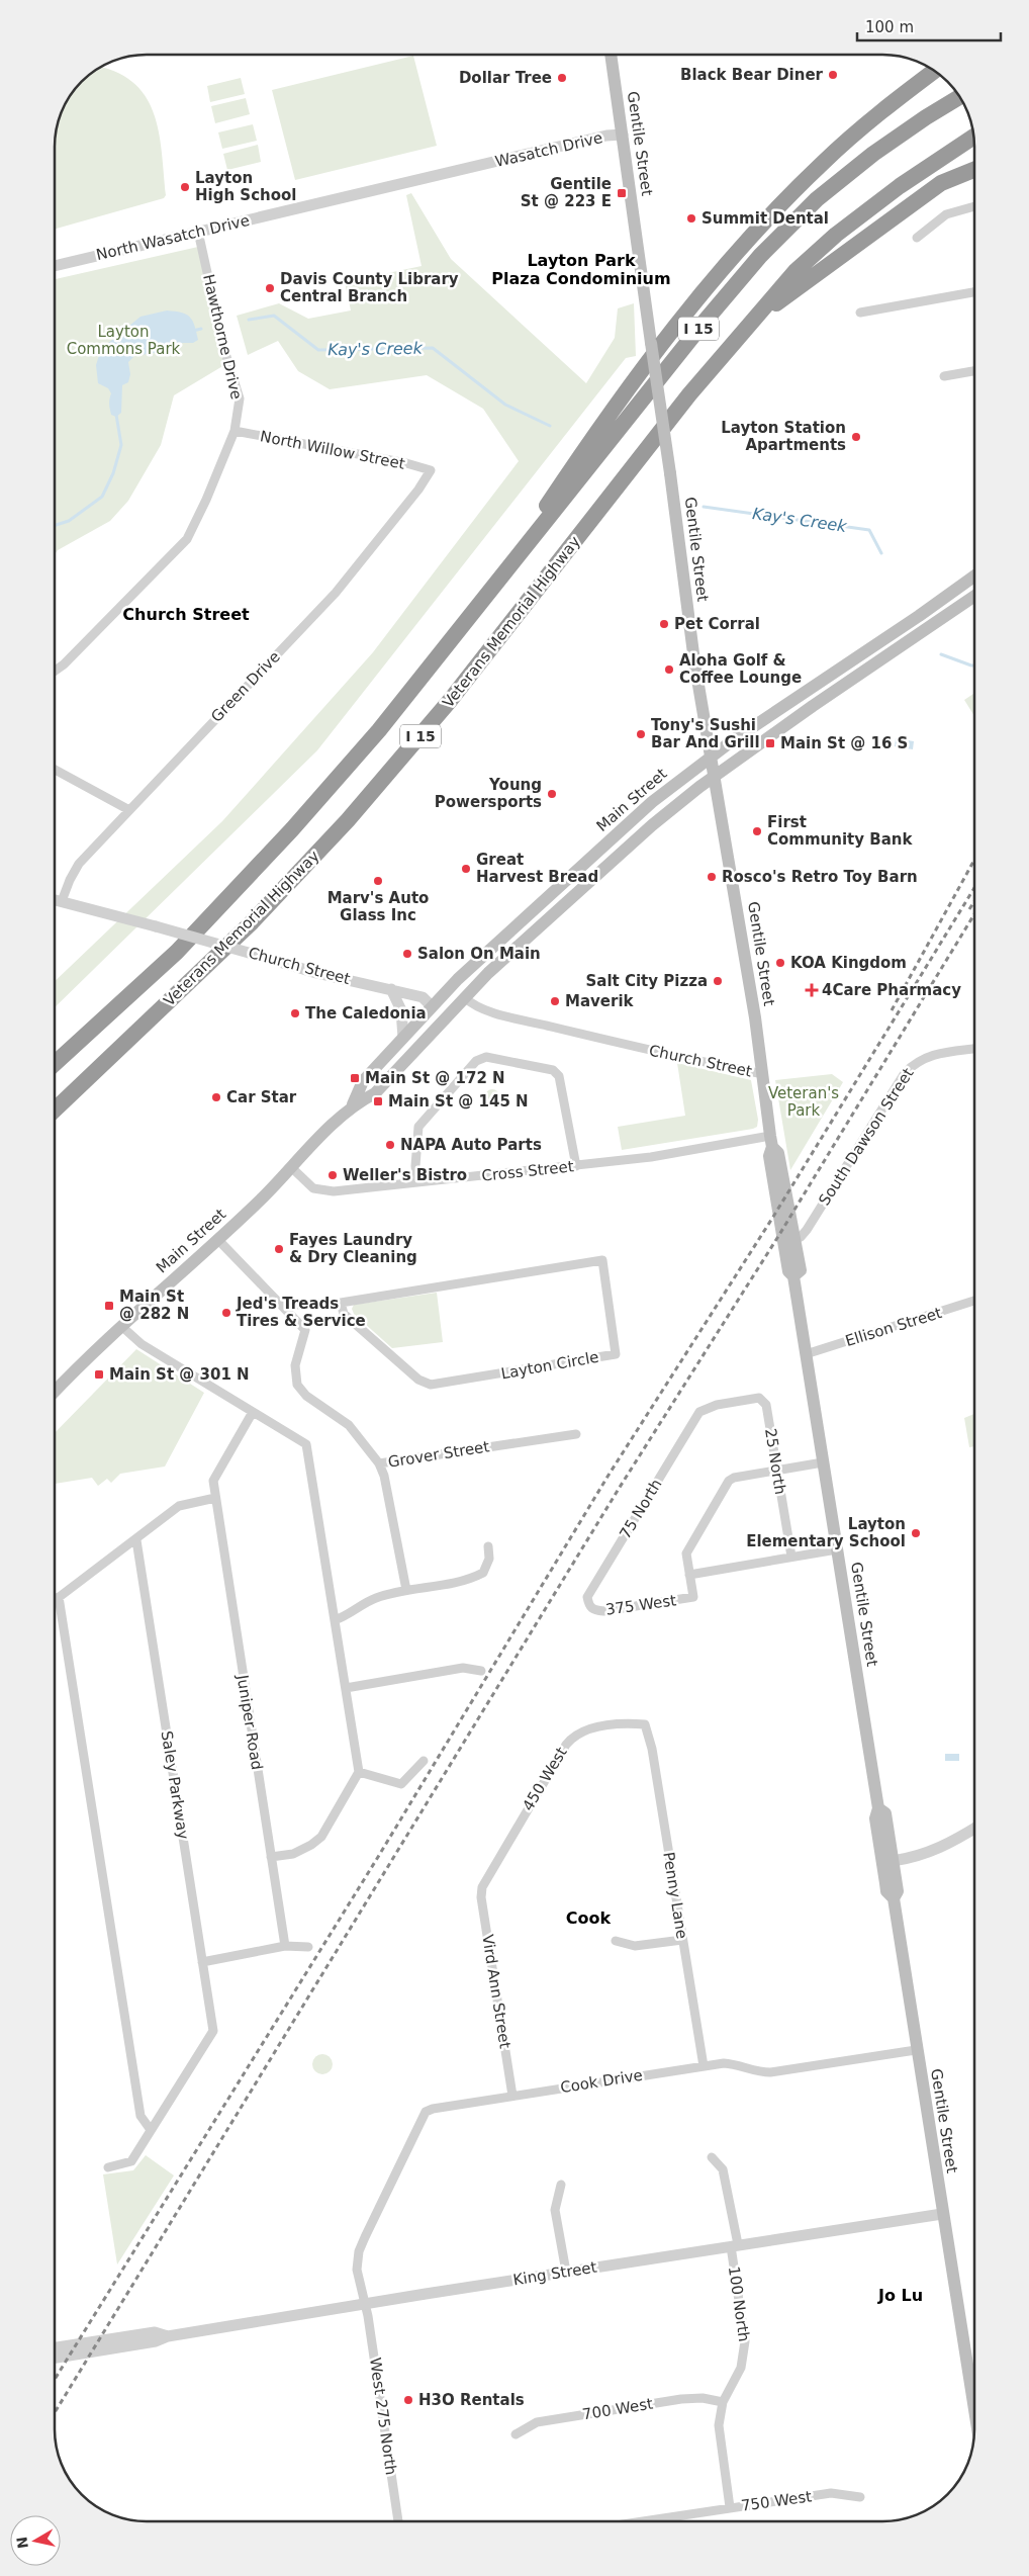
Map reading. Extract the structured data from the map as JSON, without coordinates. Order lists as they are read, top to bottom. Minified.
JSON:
{"streets":{"highway":["I 15","Veterans Memorial Highway"],"main road":["Gentile Street","Main Street"],"street":["Wasatch Drive","North Wasatch Drive","Hawthorne Drive","North Willow Street","Green Drive","Church Street","South Dawson Street","Cross Street","Ellison Street","Layton Circle","Grover Street","25 North","75 North","375 West","Juniper Road","450 West","Saley Parkway","Penny Lane","Vird Ann Street","Cook Drive","King Street","100 North","700 West","West 275 North","750 West"]},"crossings":[["Gentile Street","Wasatch Drive"],["Gentile Street","Main Street"],["Gentile Street","Church Street"],["Gentile Street","South Dawson Street"],["Gentile Street","Cross Street"],["Gentile Street","Ellison Street"],["Gentile Street","Cook Drive"],["Gentile Street","King Street"],["Wasatch Drive","North Wasatch Drive"],["North Wasatch Drive","Hawthorne Drive"],["Hawthorne Drive","North Willow Street"],["North Willow Street","Green Drive"],["Green Drive","Church Street"],["Main Street","Church Street"],["Main Street","Cross Street"],["Layton Circle","Grover Street"],["25 North","75 North"],["75 North","375 West"],["450 West","Penny Lane"],["450 West","Vird Ann Street"],["Penny Lane","Cook Drive"],["Vird Ann Street","Cook Drive"],["Cook Drive","West 275 North"],["King Street","100 North"],["King Street","West 275 North"],["100 North","700 West"],["100 North","750 West"]],"districts":["Layton Park Plaza Condominium","Church Street","Cook","Jo Lu"],"water":["Kay's Creek"],"parks":["Layton Commons Park","Veteran's Park"],"places":{"other":["Black Bear Diner","Dollar Tree","Layton High School","Summit Dental","Davis County Library Central Branch","Layton Station Apartments","Pet Corral","Aloha Golf & Coffee Lounge","Tony's Sushi Bar And Grill","Young Powersports","First Community Bank","Great Harvest Bread","Rosco's Retro Toy Barn","Marv's Auto Glass Inc","Salon On Main","KOA Kingdom","Salt City Pizza","Maverik","The Caledonia","Car Star","NAPA Auto Parts","Weller's Bistro","Fayes Laundry & Dry Cleaning","Jed's Treads Tires & Service","Layton Elementary School","H3O Rentals"],"transit":["Gentile St @ 223 E","Main St @ 16 S","Main St @ 172 N","Main St @ 145 N","Main St @ 282 N","Main St @ 301 N"],"health":["4Care Pharmacy"]},"scale_bar":"100 m","north":"left"}
